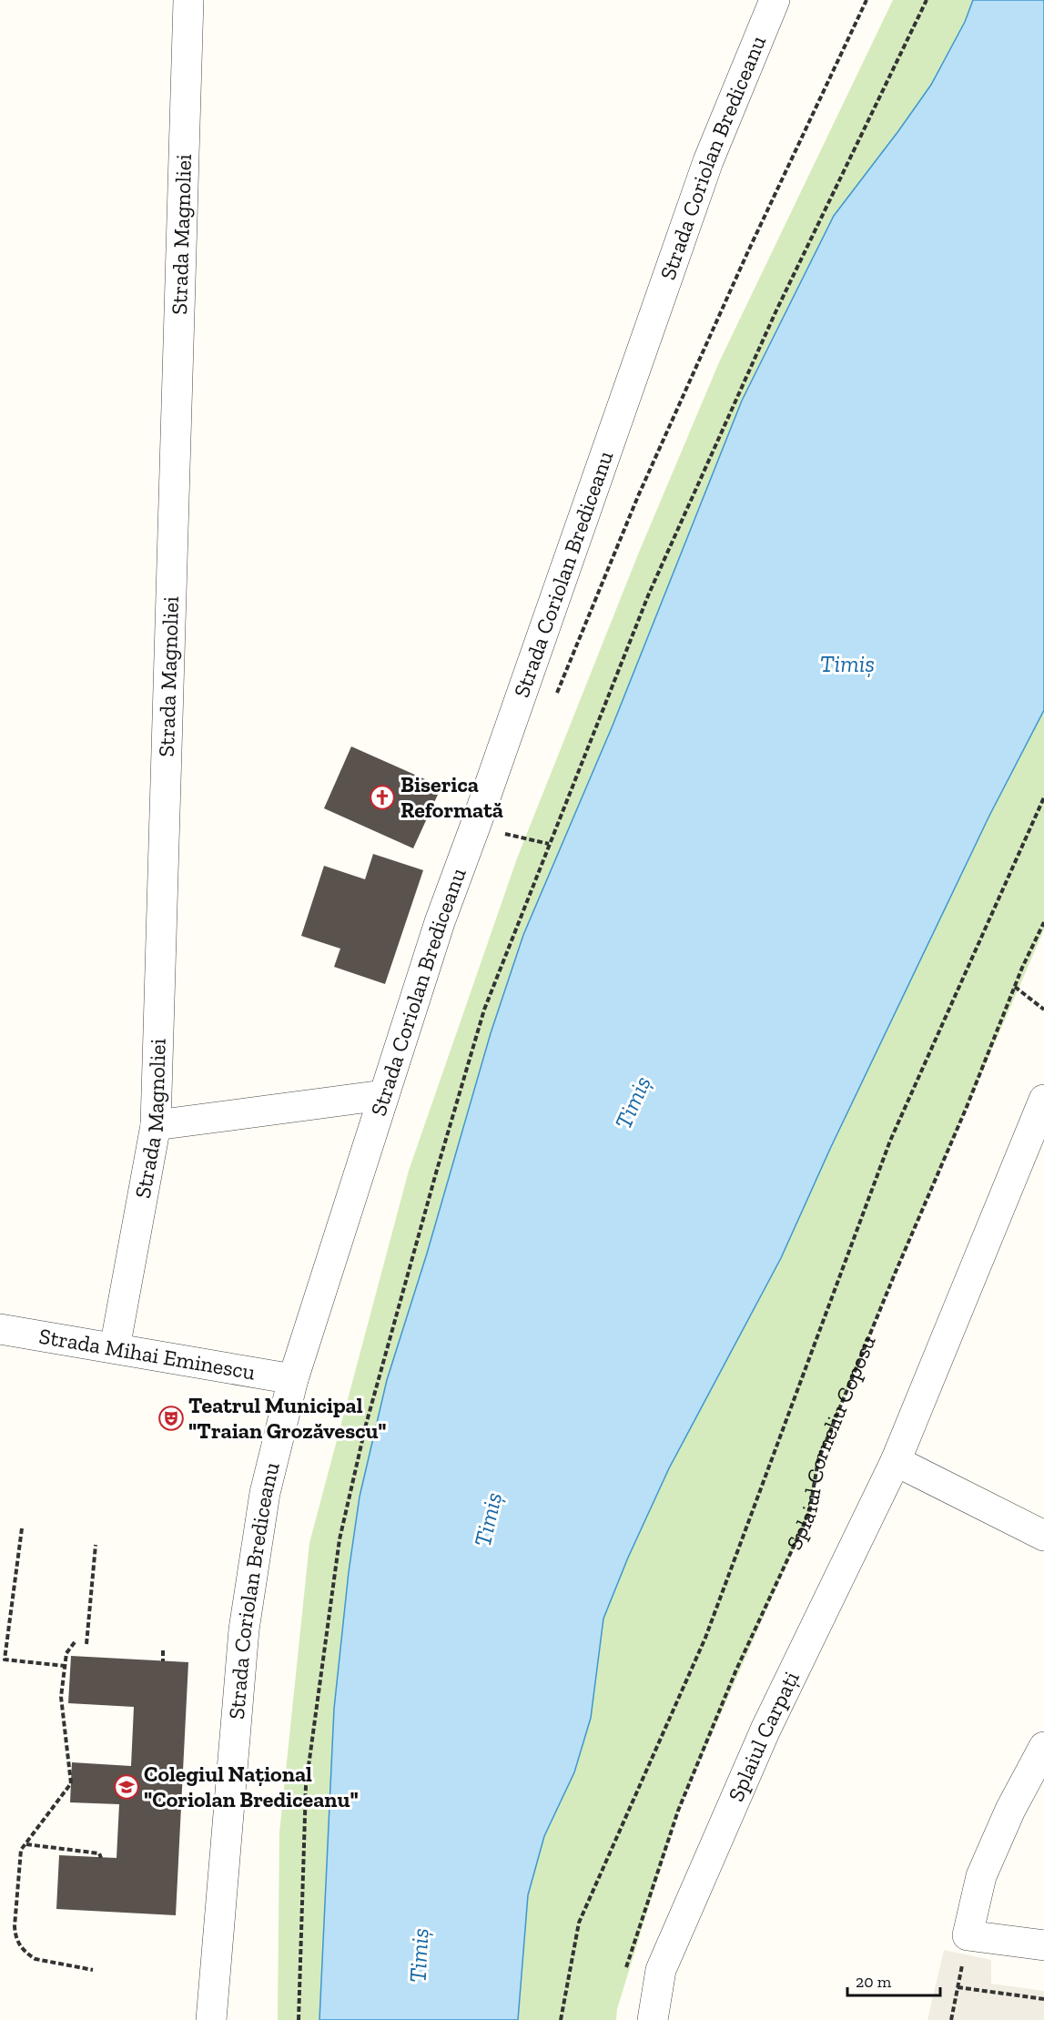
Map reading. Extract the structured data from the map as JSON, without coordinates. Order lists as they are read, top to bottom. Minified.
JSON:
{"streets":{"street":["Strada Coriolan Brediceanu","Strada Magnoliei","Strada Mihai Eminescu","Splaiul Carpați"],"path":["Splaiul Corneliu Coposu"]},"crossings":[["Strada Coriolan Brediceanu","Strada Mihai Eminescu"],["Strada Magnoliei","Strada Mihai Eminescu"]],"water":["Timiș"],"places":{"church":["Biserica Reformată"],"theatre":["Teatrul Municipal \"Traian Grozăvescu\""],"school or university":["Colegiul Național \"Coriolan Brediceanu\""]},"scale_bar":"20 m"}
